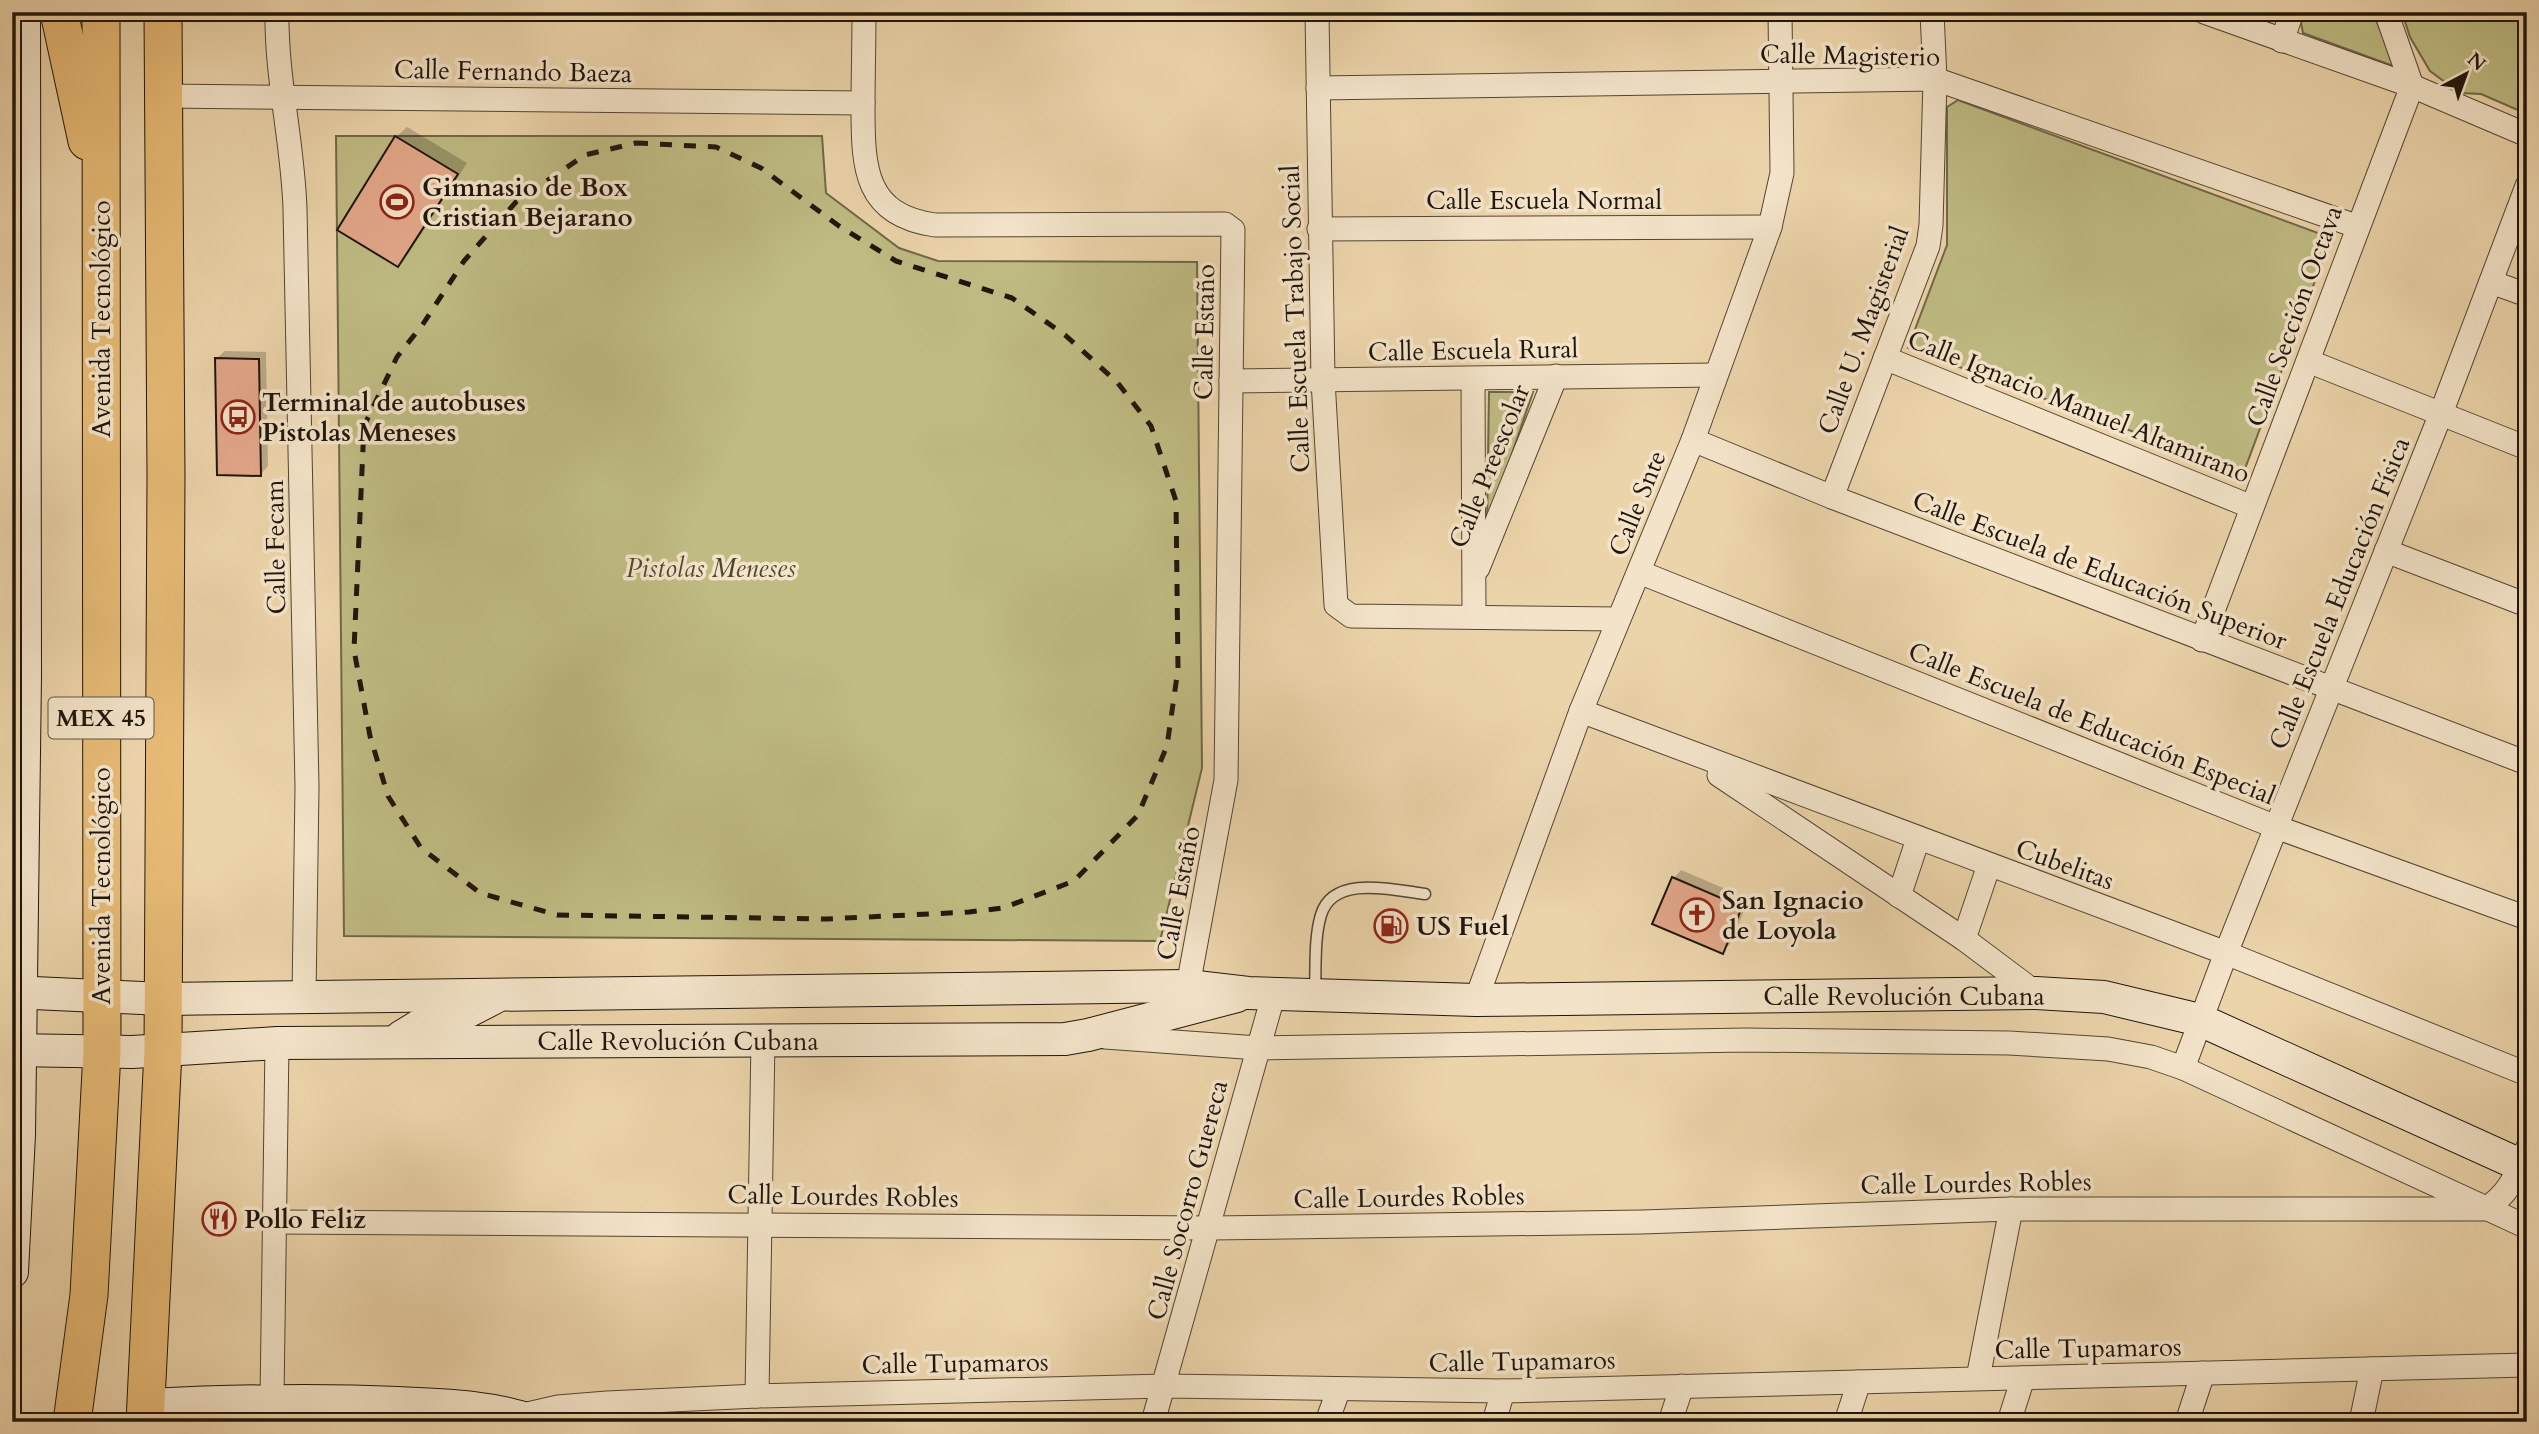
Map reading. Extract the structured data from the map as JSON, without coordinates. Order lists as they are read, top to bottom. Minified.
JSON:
{"streets":{"main road":["Avenida Tecnológico","MEX 45"],"street":["Calle Magisterio","Calle Fernando Baeza","Calle Escuela Normal","Calle Sección Octava","Calle Escuela Trabajo Social","Calle U. Magisterial","Calle Estaño","Calle Escuela Rural","Calle Ignacio Manuel Altamirano","Calle Preescolar","Calle Snte","Calle Fecam","Calle Escuela de Educación Superior","Calle Escuela Educación Física","Calle Escuela de Educación Especial","Cubelitas","Calle Revolución Cubana","Calle Lourdes Robles","Calle Socorro Guereca","Calle Tupamaros"]},"crossings":[["Calle Magisterio","Calle Sección Octava"],["Calle Magisterio","Calle Escuela Trabajo Social"],["Calle Magisterio","Calle U. Magisterial"],["Calle Magisterio","Calle Snte"],["Calle Fernando Baeza","Calle Estaño"],["Calle Fernando Baeza","Calle Fecam"],["Calle Fernando Baeza","MEX 45"],["Calle Escuela Normal","Calle Escuela Trabajo Social"],["Calle Escuela Normal","Calle Snte"],["Calle Sección Octava","Calle Ignacio Manuel Altamirano"],["Calle Sección Octava","Calle Escuela de Educación Superior"],["Avenida Tecnológico","Calle Revolución Cubana"],["Calle Escuela Trabajo Social","Calle Escuela Rural"],["Calle U. Magisterial","Calle Ignacio Manuel Altamirano"],["Calle U. Magisterial","Calle Escuela de Educación Superior"],["Calle Estaño","Calle Escuela Rural"],["Calle Estaño","Calle Revolución Cubana"],["Calle Escuela Rural","Calle Preescolar"],["Calle Escuela Rural","Calle Snte"],["Calle Snte","Calle Escuela de Educación Superior"],["Calle Snte","Calle Escuela de Educación Especial"],["Calle Snte","Cubelitas"],["Calle Snte","Calle Revolución Cubana"],["Calle Fecam","Calle Revolución Cubana"],["Calle Escuela de Educación Superior","Calle Escuela Educación Física"],["Calle Escuela Educación Física","Calle Escuela de Educación Especial"],["Calle Escuela Educación Física","Cubelitas"],["Calle Escuela Educación Física","Calle Revolución Cubana"],["MEX 45","Calle Revolución Cubana"],["Calle Revolución Cubana","Calle Socorro Guereca"],["Calle Lourdes Robles","Calle Socorro Guereca"],["Calle Socorro Guereca","Calle Tupamaros"]],"parks":["Pistolas Meneses"],"places":{"sports":["Gimnasio de Box Cristian Bejarano"],"bus stop":["Terminal de autobuses Pistolas Meneses"],"church":["San Ignacio de Loyola"],"fuel station":["US Fuel"],"restaurant":["Pollo Feliz"]},"north":"top right"}
